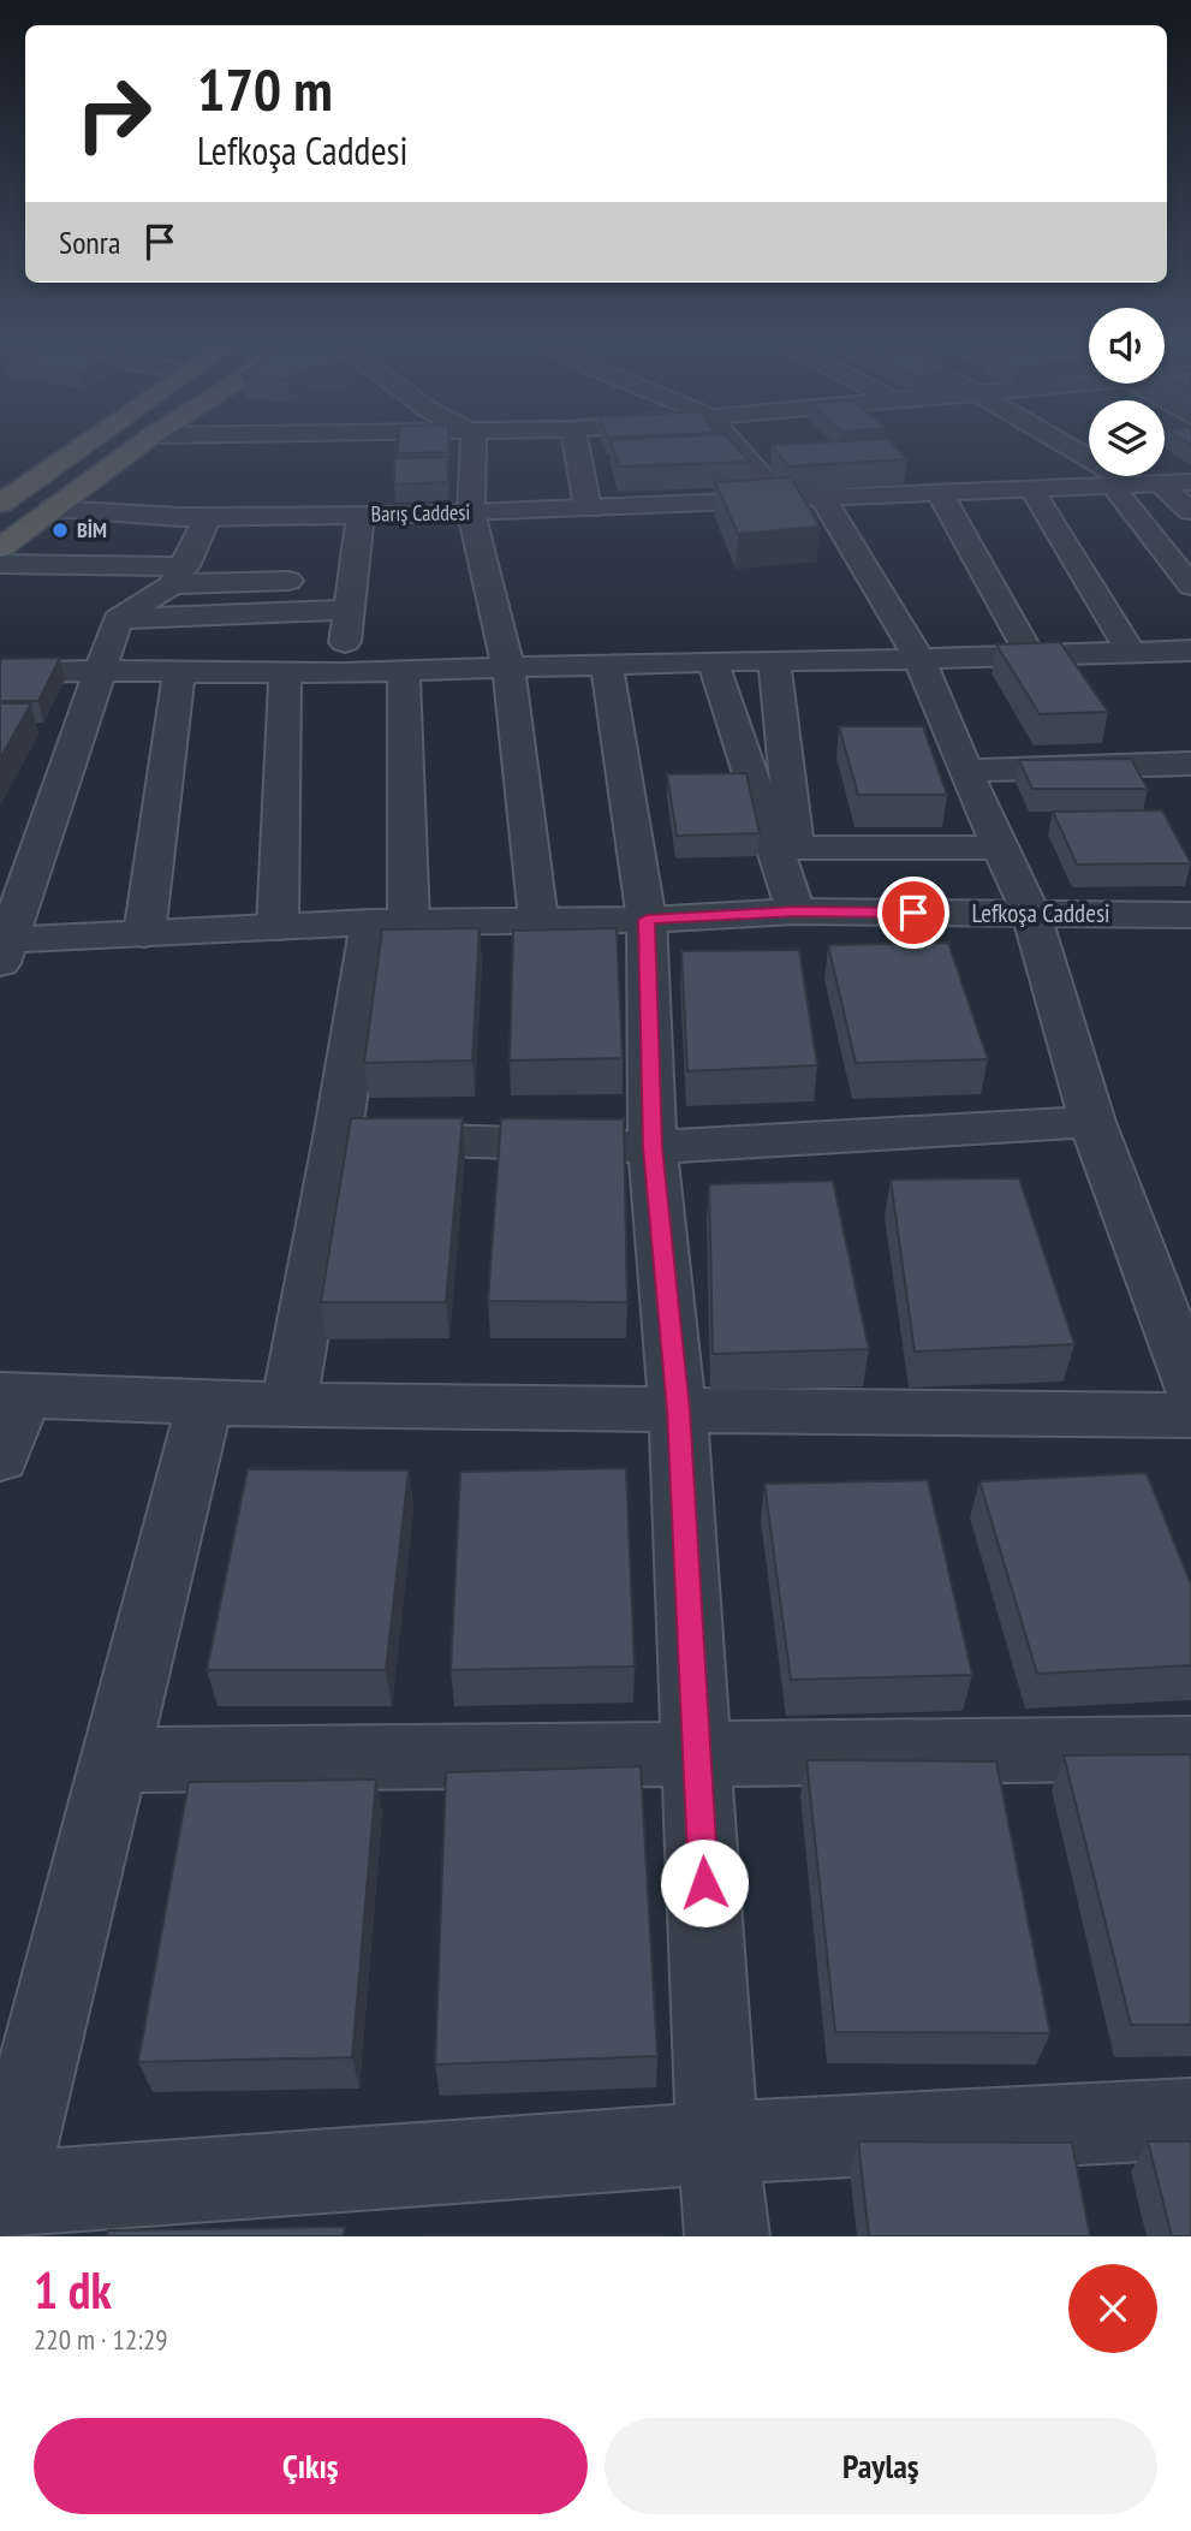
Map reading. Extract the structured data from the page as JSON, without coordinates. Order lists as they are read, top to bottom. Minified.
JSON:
{"streets":{"street":["Barış Caddesi","Lefkoşa Caddesi"]},"places":["BİM"],"page":{"turn":["170 m","Lefkoşa Caddesi"],"then":"Sonra","heading":["1 dk","220 m · 12:29"],"buttons":["Çıkış","Paylaş"]}}
